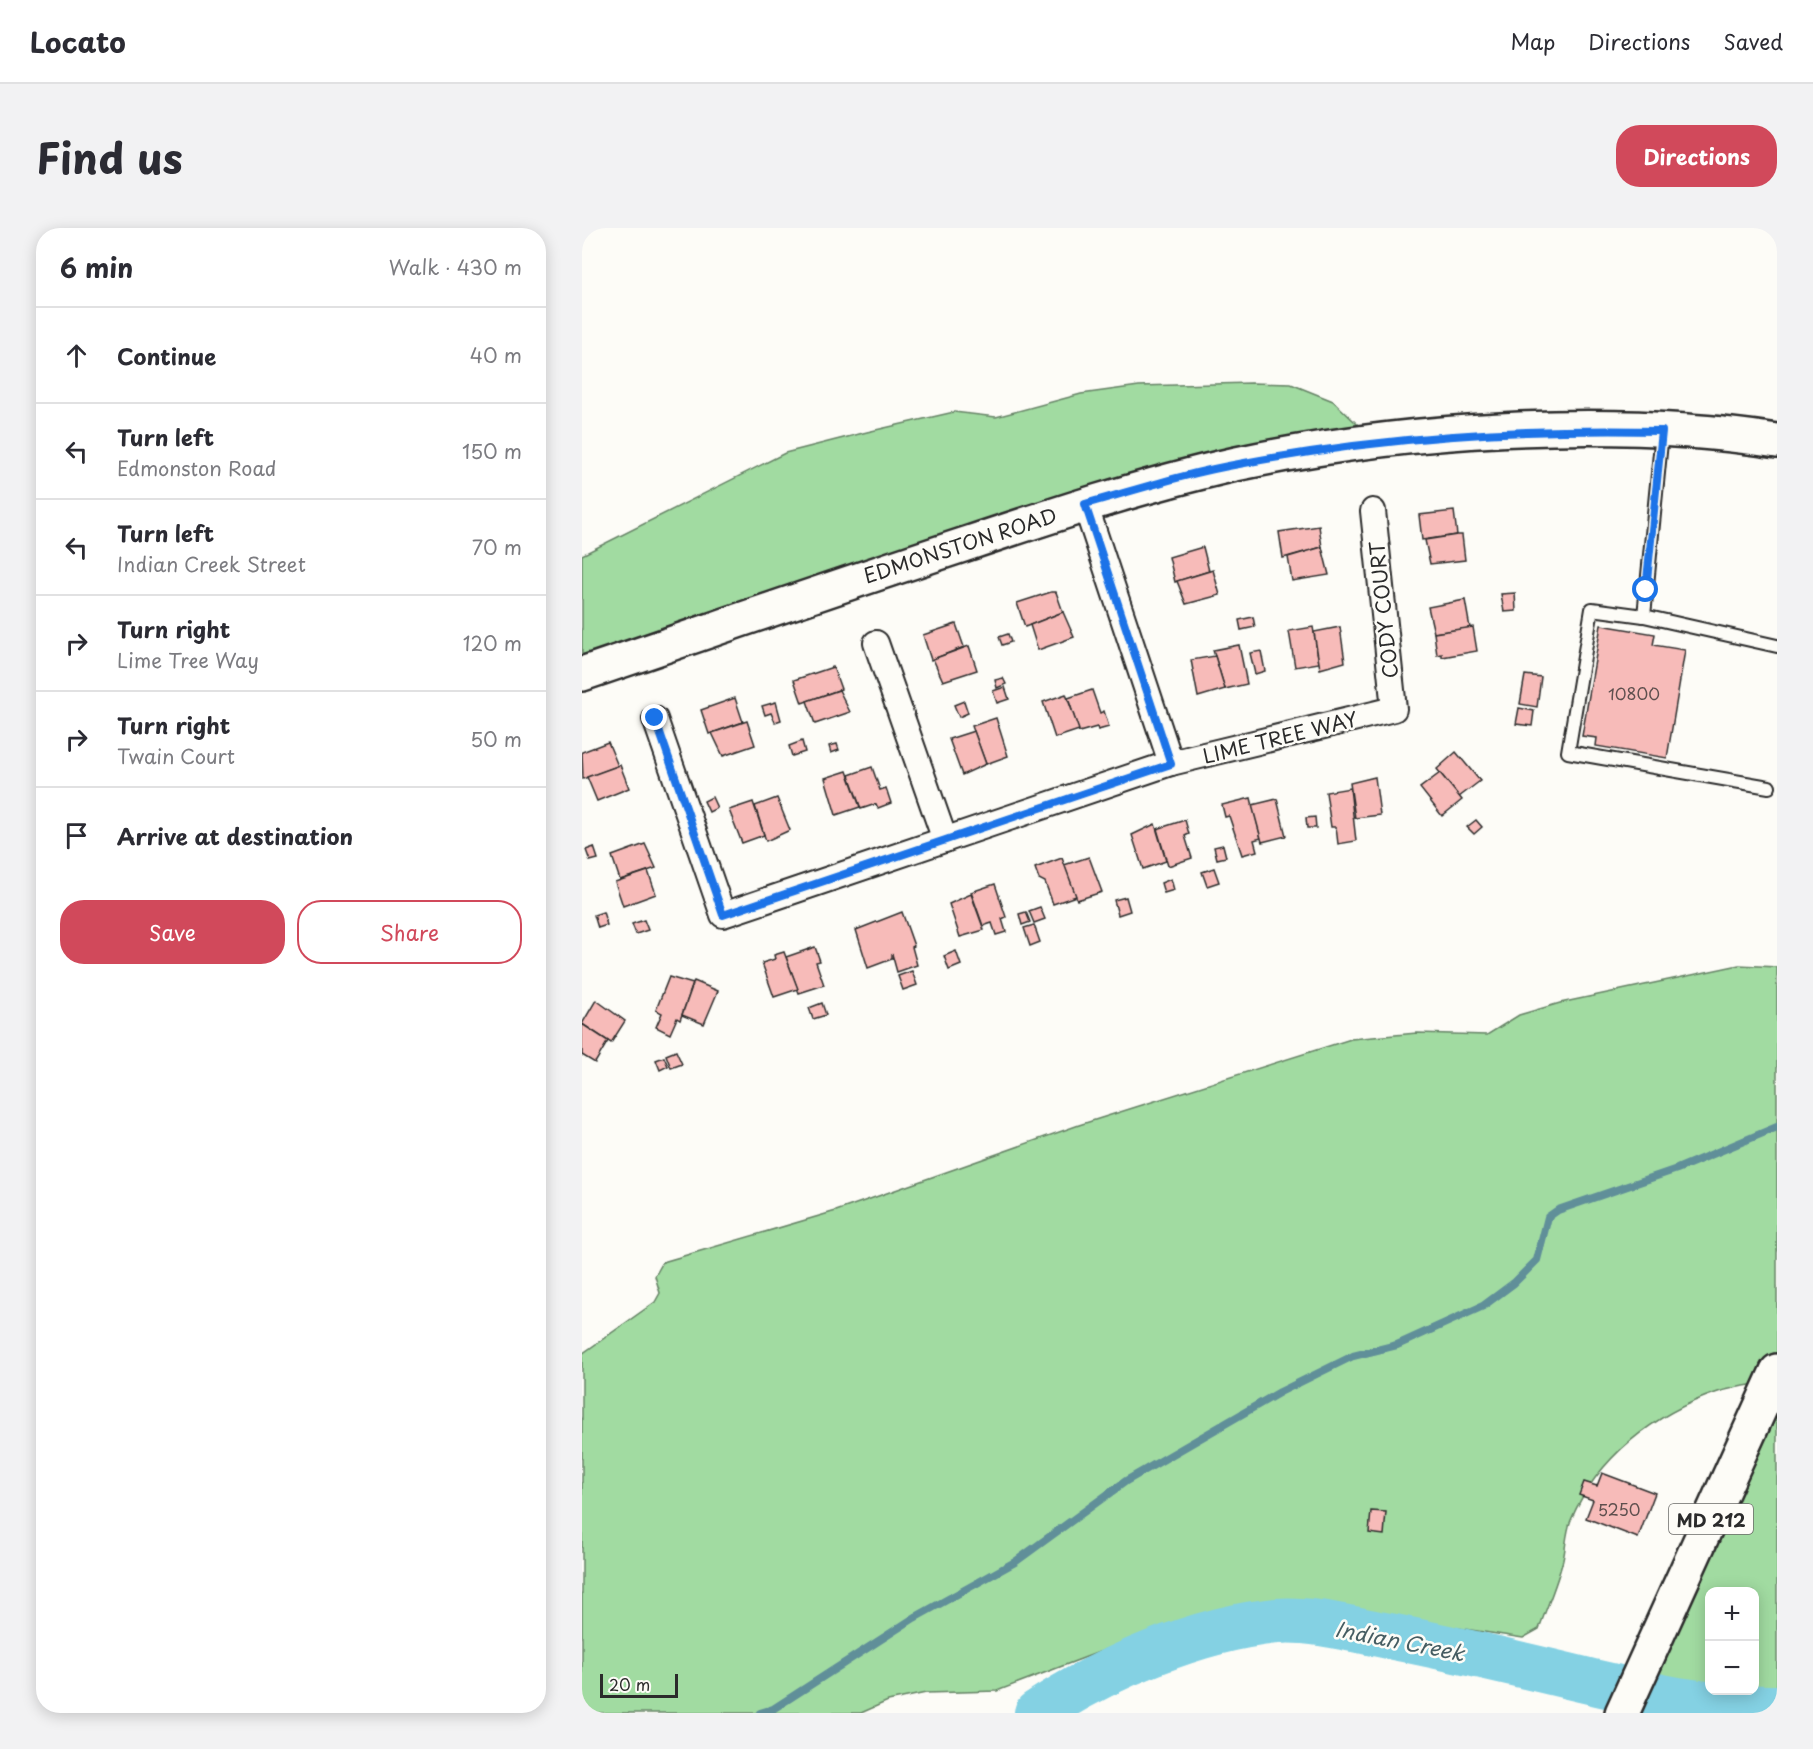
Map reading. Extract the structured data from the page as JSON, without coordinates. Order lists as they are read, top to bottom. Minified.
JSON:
{"streets":{"main road":["EDMONSTON ROAD","MD 212"],"street":["CODY COURT","LIME TREE WAY"]},"crossings":[["CODY COURT","LIME TREE WAY"]],"water":["Indian Creek"],"house_numbers":["10800","5250"],"scale_bar":"20 m","page":{"header":"Locato","nav":["Map","Directions","Saved"],"title":"Find us","buttons":["Directions",["Save","Share"]],"heading":["6 min","Walk · 430 m"],"list":[["Continue","40 m"],["Turn left","Edmonston Road","150 m"],["Turn left","Indian Creek Street","70 m"],["Turn right","Lime Tree Way","120 m"],["Turn right","Twain Court","50 m"],"Arrive at destination"],"map_buttons":["+","−"],"scale":"20 m"}}
